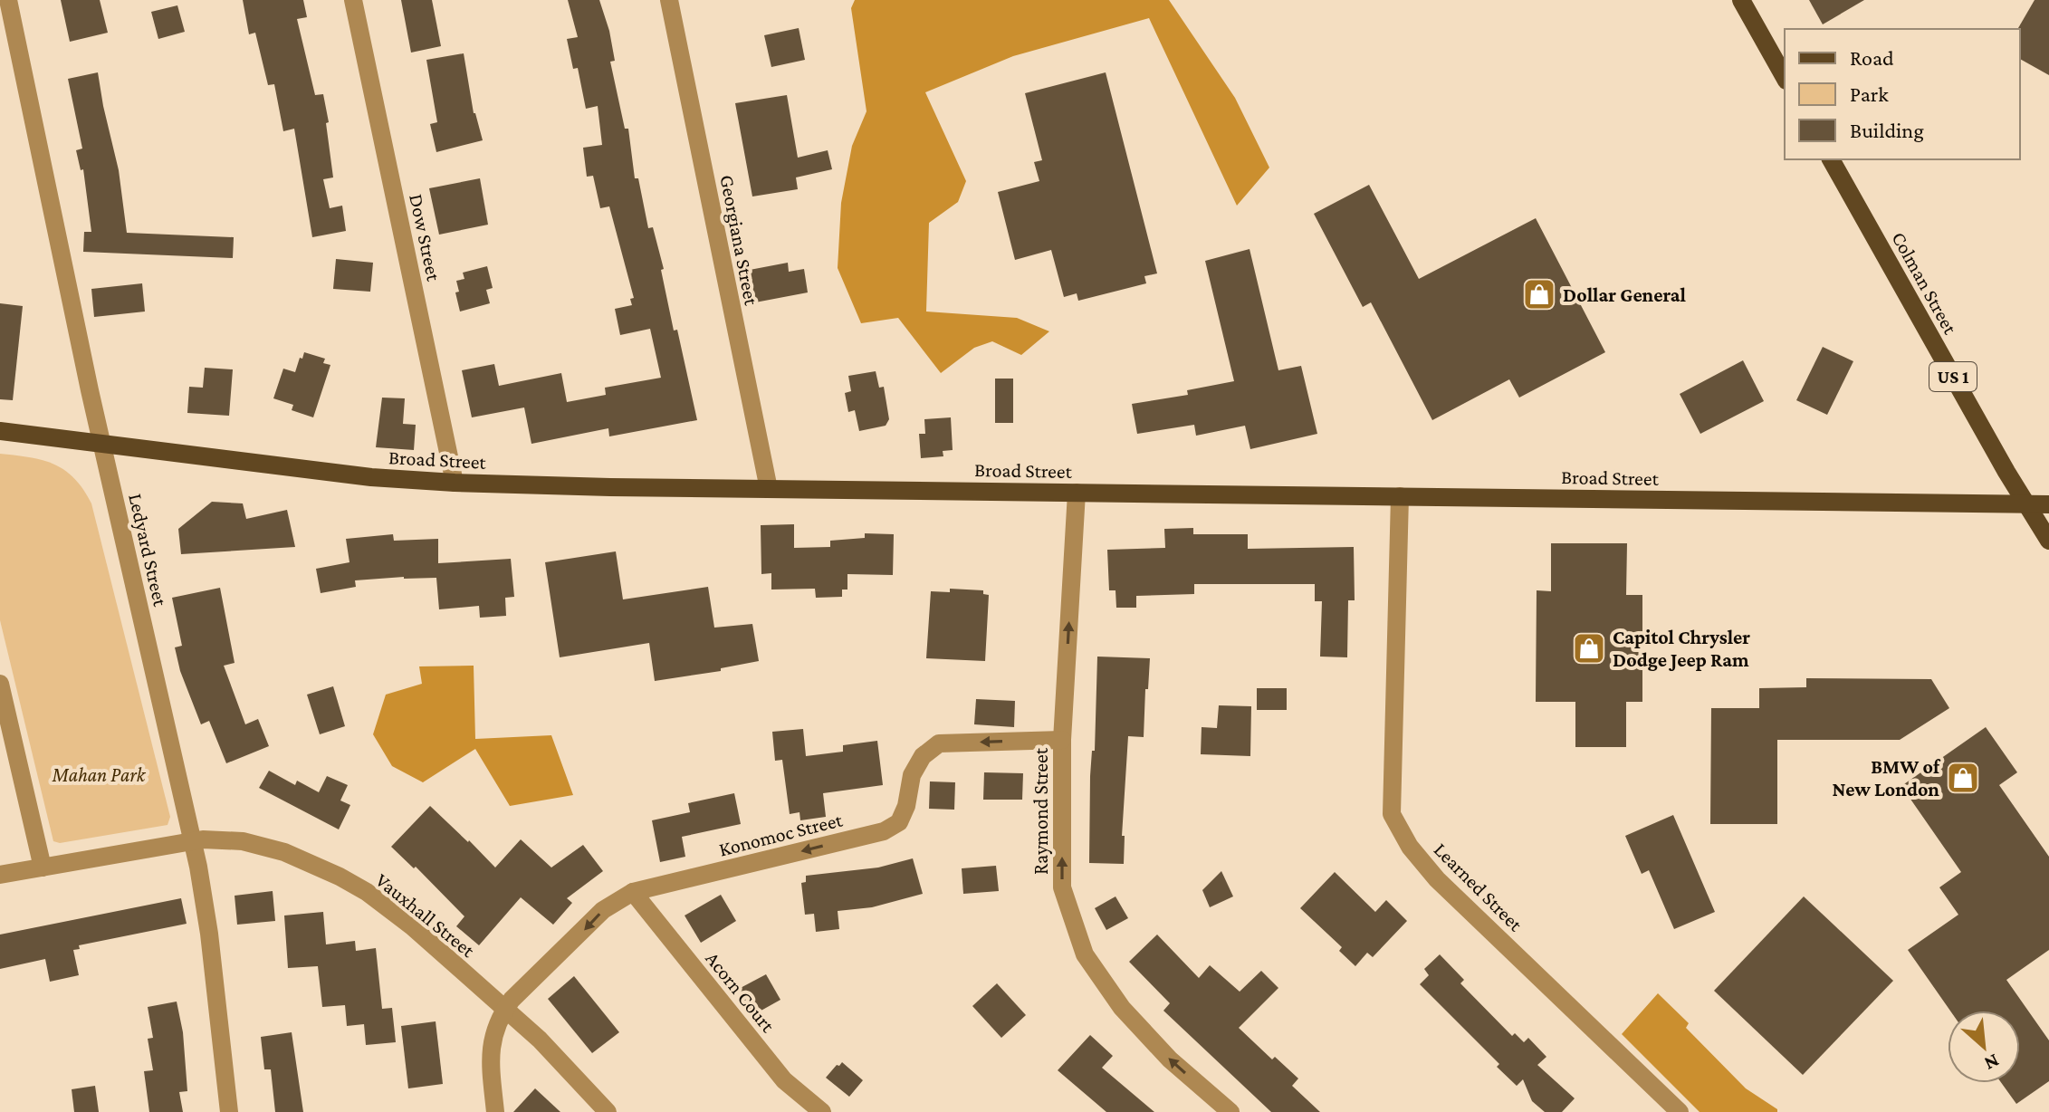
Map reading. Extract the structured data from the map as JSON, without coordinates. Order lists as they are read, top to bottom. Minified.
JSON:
{"streets":{"main road":["Colman Street","US 1","Broad Street"],"street":["Dow Street","Georgiana Street","Ledyard Street","Raymond Street","Konomoc Street","Learned Street","Vauxhall Street","Acorn Court"]},"crossings":[["Dow Street","Broad Street"],["Georgiana Street","Broad Street"],["Colman Street","Broad Street"],["Broad Street","Ledyard Street"],["Broad Street","Raymond Street"],["Broad Street","Learned Street"],["Ledyard Street","Vauxhall Street"],["Raymond Street","Konomoc Street"],["Konomoc Street","Vauxhall Street"],["Konomoc Street","Acorn Court"]],"one_way":["Raymond Street","Konomoc Street"],"parks":["Mahan Park"],"places":{"shop":["Dollar General","Capitol Chrysler Dodge Jeep Ram","BMW of New London"]},"legend":["Road","Park","Building"],"north":"bottom right"}
